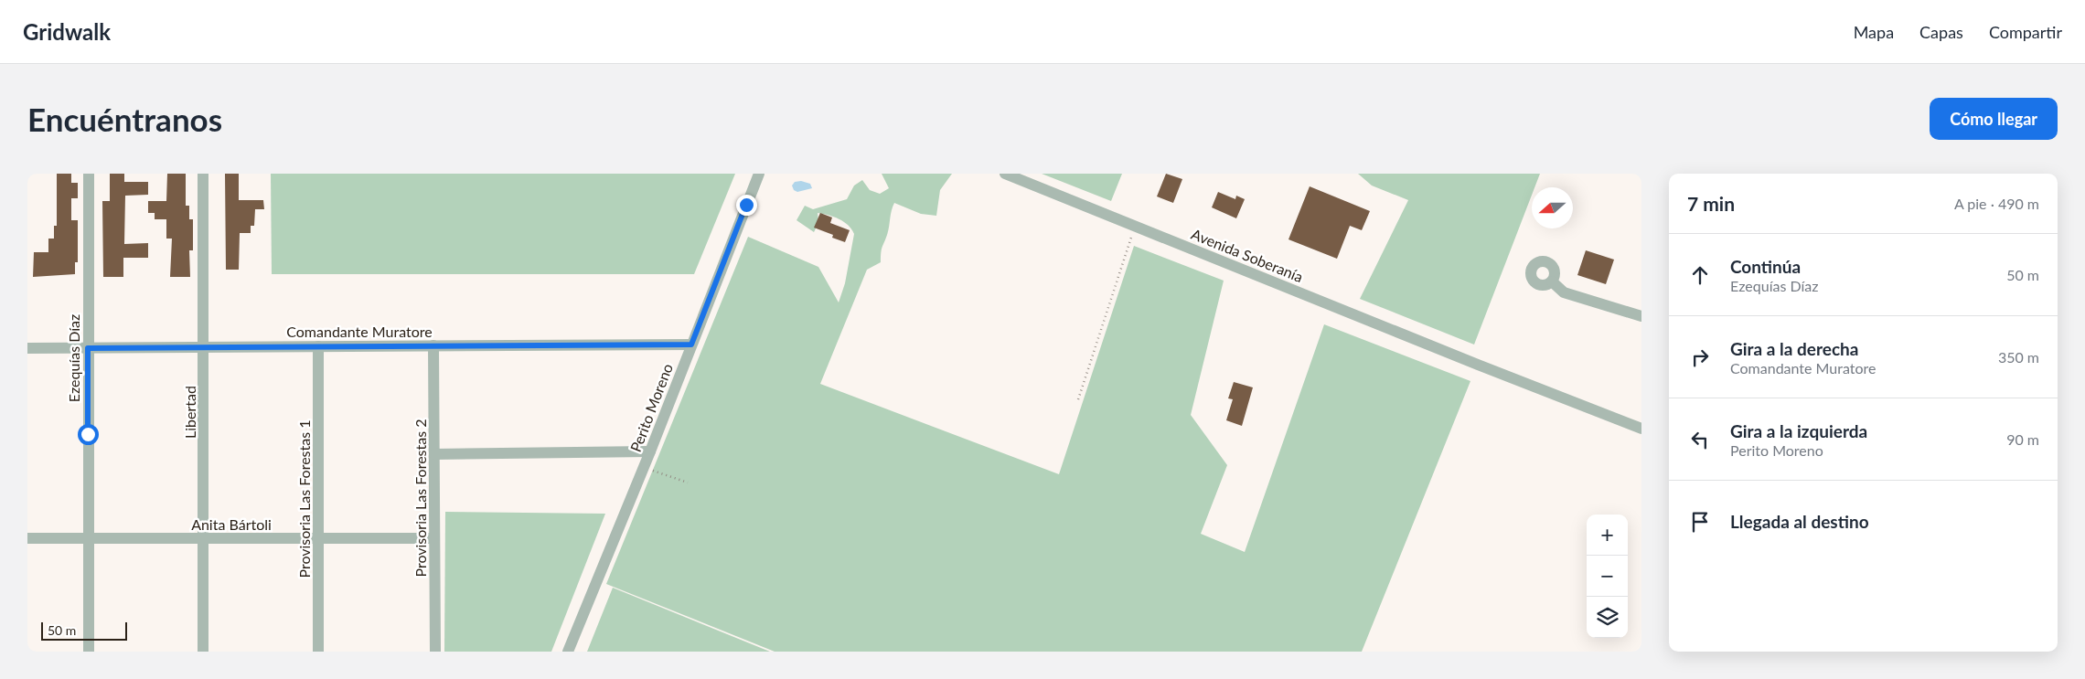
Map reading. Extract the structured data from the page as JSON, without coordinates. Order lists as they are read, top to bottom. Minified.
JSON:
{"streets":{"street":["Avenida Soberanía","Comandante Muratore","Ezequías Díaz","Perito Moreno","Libertad","Provisoria Las Forestas 2","Provisoria Las Forestas 1","Anita Bártoli"]},"crossings":[["Comandante Muratore","Ezequías Díaz"],["Comandante Muratore","Perito Moreno"],["Comandante Muratore","Libertad"],["Comandante Muratore","Provisoria Las Forestas 2"],["Comandante Muratore","Provisoria Las Forestas 1"],["Ezequías Díaz","Anita Bártoli"],["Libertad","Anita Bártoli"],["Provisoria Las Forestas 2","Anita Bártoli"],["Provisoria Las Forestas 1","Anita Bártoli"]],"scale_bar":"50 m","north":"left","page":{"header":"Gridwalk","nav":["Mapa","Capas","Compartir"],"buttons":"Cómo llegar","title":"Encuéntranos","heading":["7 min","A pie · 490 m"],"list":[["Continúa","Ezequías Díaz","50 m"],["Gira a la derecha","Comandante Muratore","350 m"],["Gira a la izquierda","Perito Moreno","90 m"],"Llegada al destino"],"map_buttons":["+","−"],"scale":"50 m"}}
